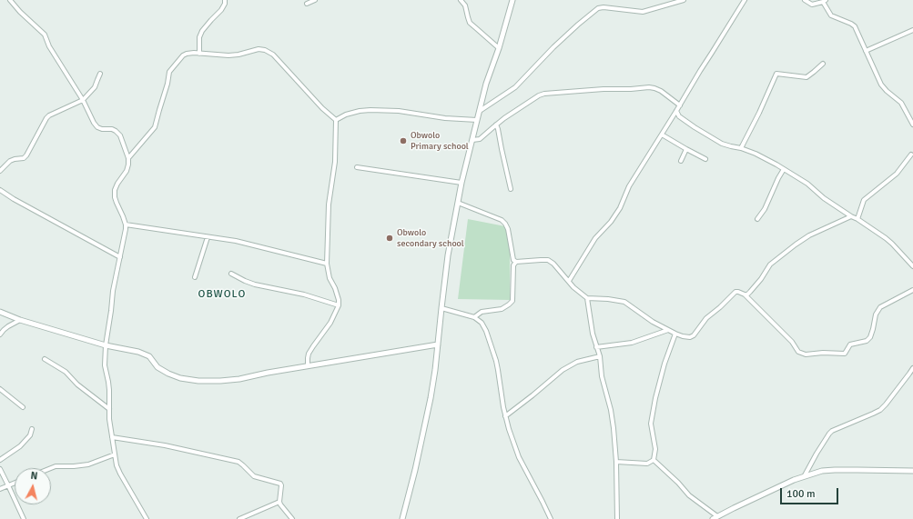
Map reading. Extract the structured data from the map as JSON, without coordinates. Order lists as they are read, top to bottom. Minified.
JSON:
{"districts":["OBWOLO"],"places":["Obwolo Primary school","Obwolo secondary school"],"scale_bar":"100 m","north":"top"}
